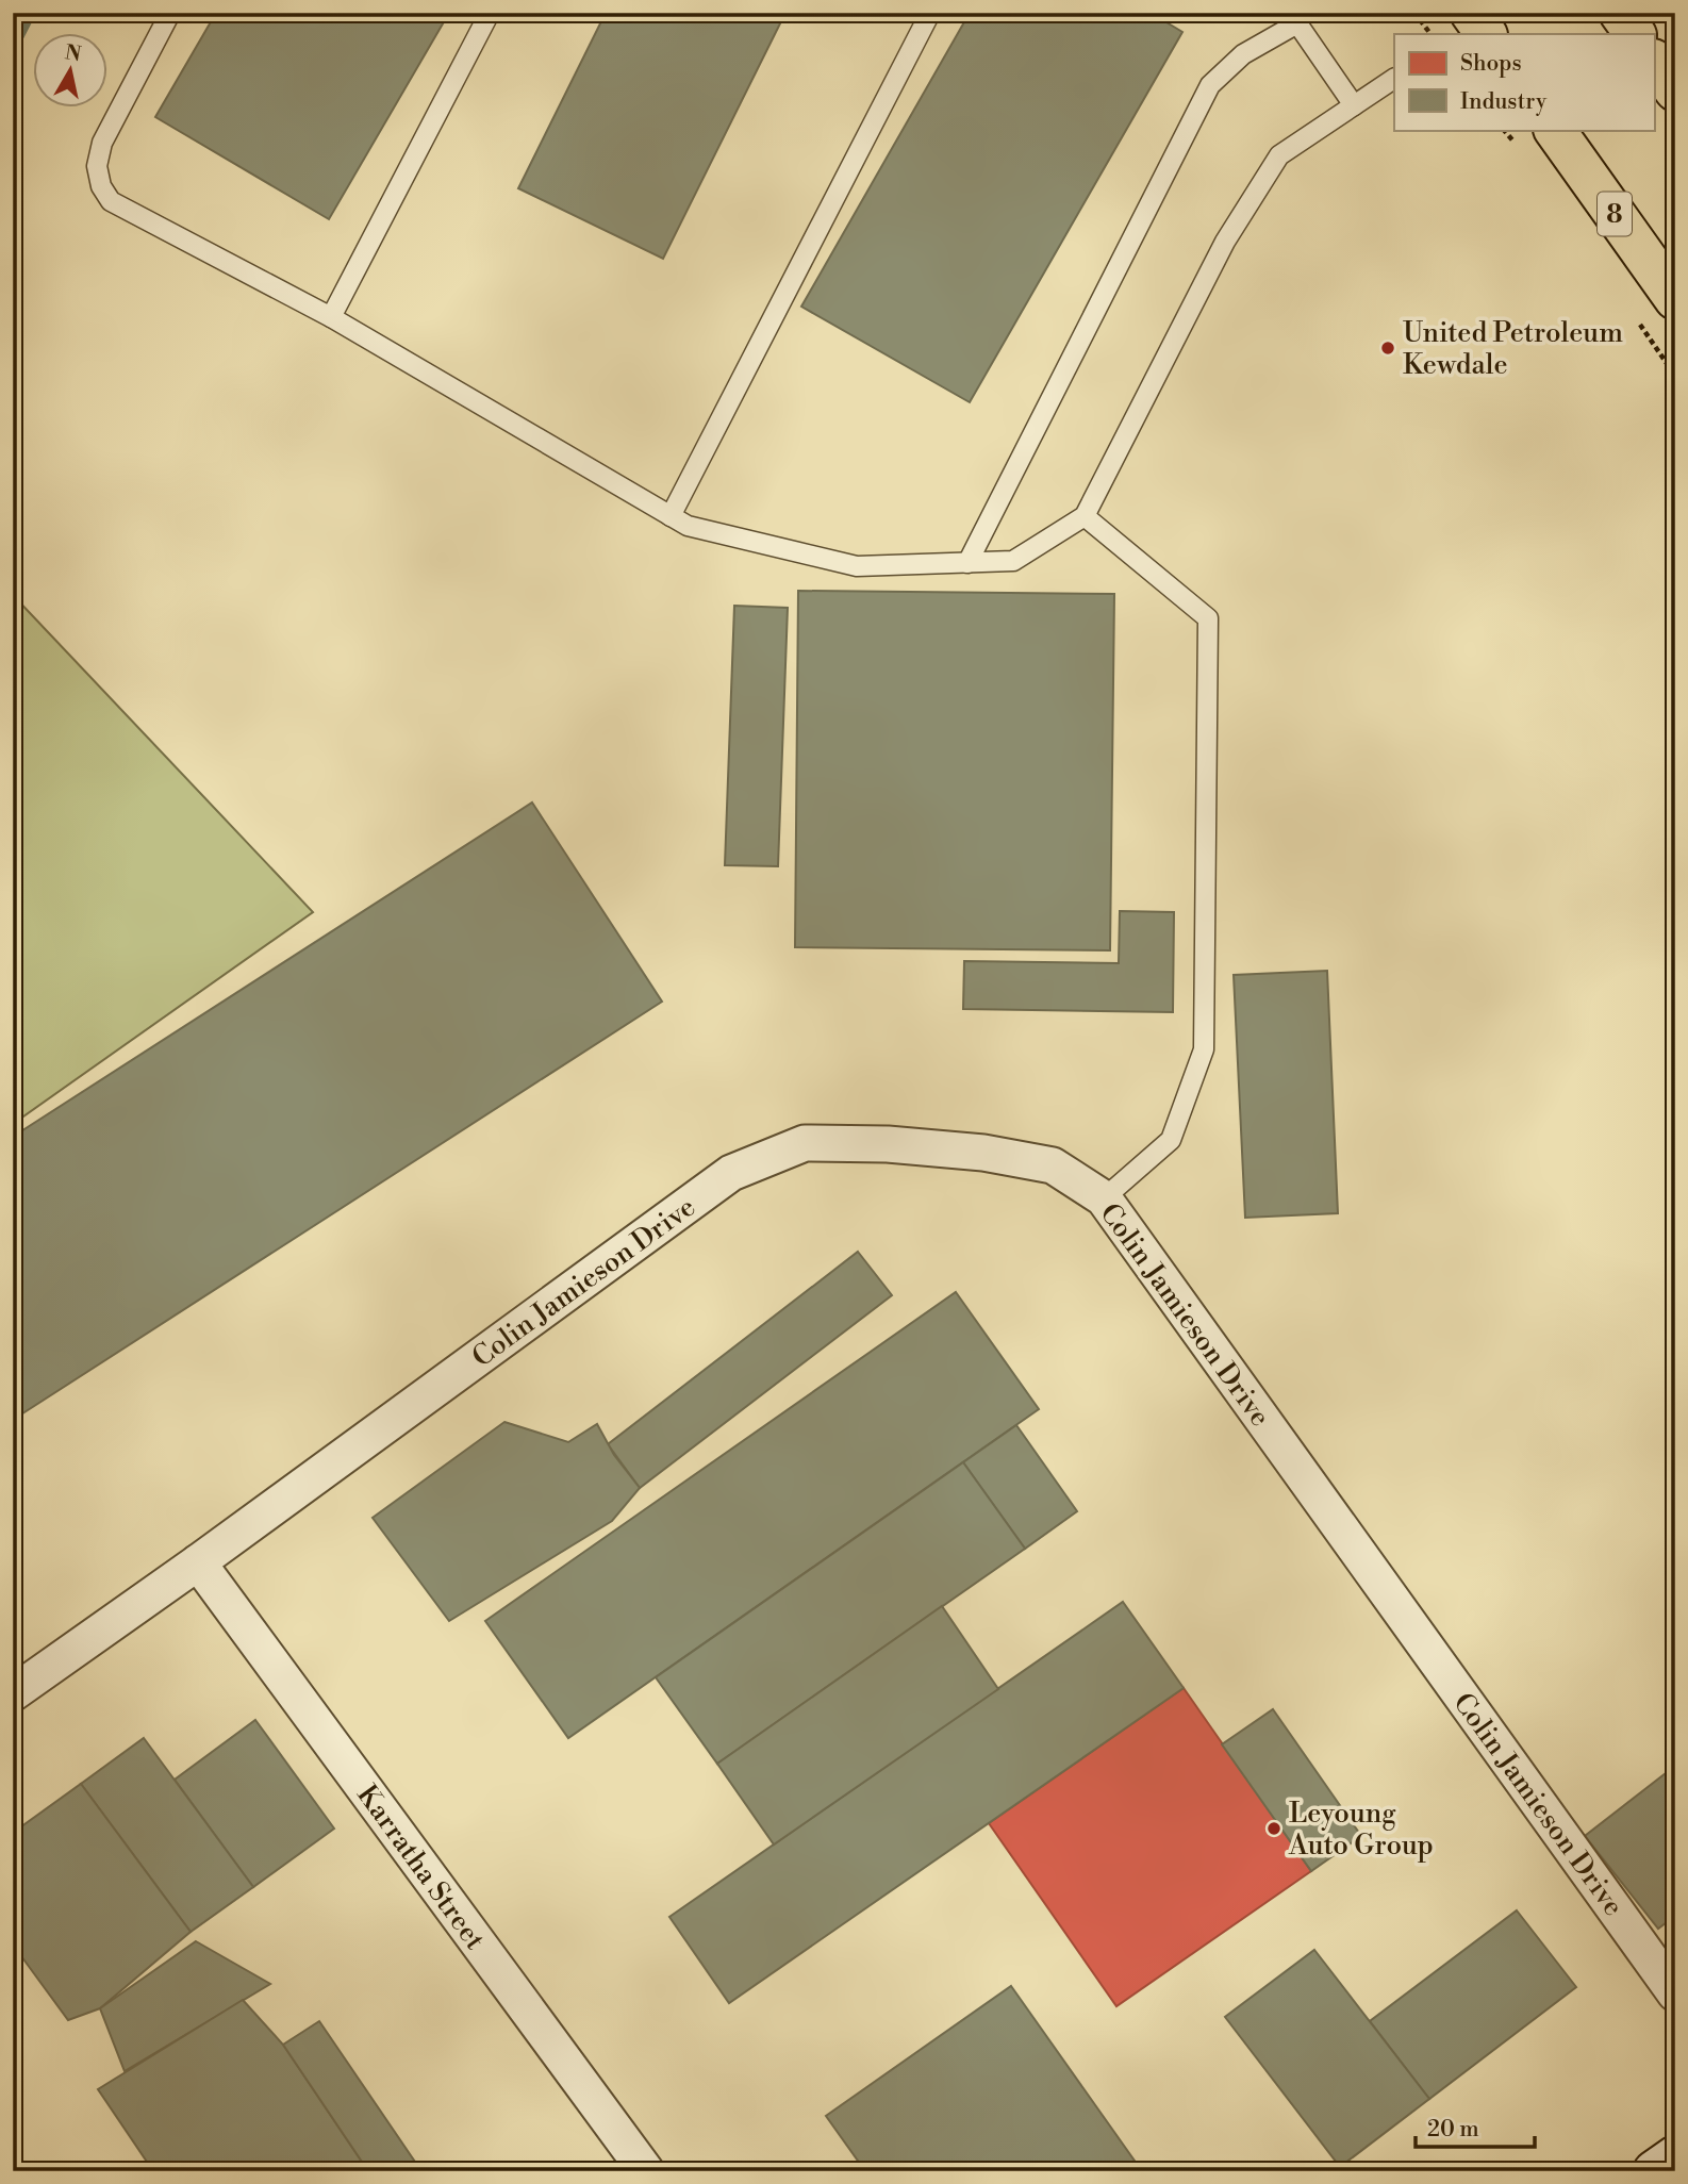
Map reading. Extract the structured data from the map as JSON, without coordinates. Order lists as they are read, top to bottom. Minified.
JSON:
{"streets":{"highway":["8"],"street":["Colin Jamieson Drive","Karratha Street"]},"crossings":[["Colin Jamieson Drive","Karratha Street"]],"places":["United Petroleum Kewdale","Leyoung Auto Group"],"legend":["Shops","Industry"],"scale_bar":"20 m","north":"top"}
